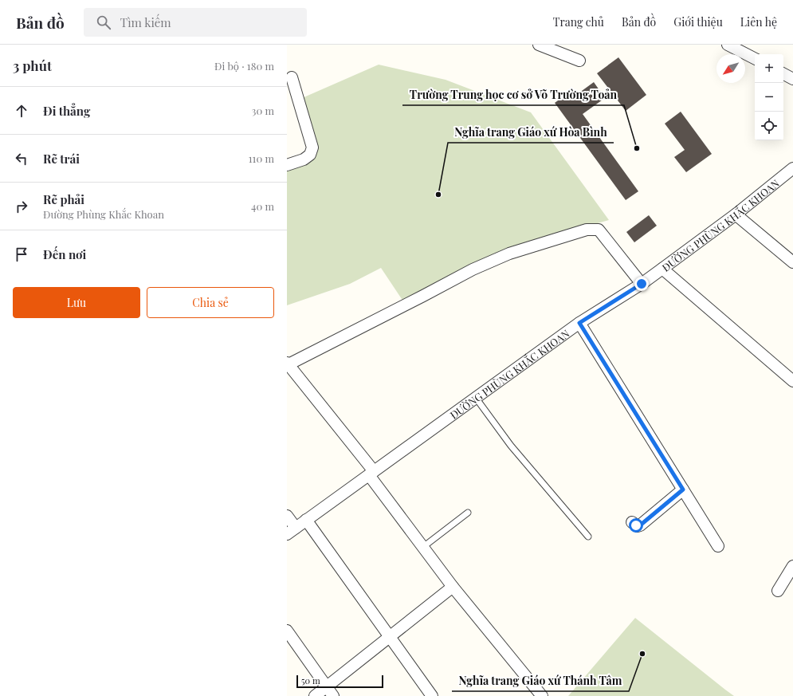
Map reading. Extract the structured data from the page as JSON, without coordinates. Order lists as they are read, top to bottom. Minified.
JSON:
{"streets":{"street":["ĐƯỜNG PHÙNG KHẮC KHOAN"]},"places":["Trường Trung học cơ sở Võ Trường Toản","Nghĩa trang Giáo xứ Hòa Bình","Nghĩa trang Giáo xứ Thánh Tâm"],"scale_bar":"50 m","north":"bottom left","page":{"header":"Bản đồ","search":"Tìm kiếm","nav":["Trang chủ","Bản đồ","Giới thiệu","Liên hệ"],"heading":["3 phút","Đi bộ · 180 m"],"map_buttons":["+","−"],"list":[["Đi thẳng","30 m"],["Rẽ trái","110 m"],["Rẽ phải","Đường Phùng Khắc Khoan","40 m"],"Đến nơi"],"buttons":["Lưu","Chia sẻ"],"scale":"50 m"}}
